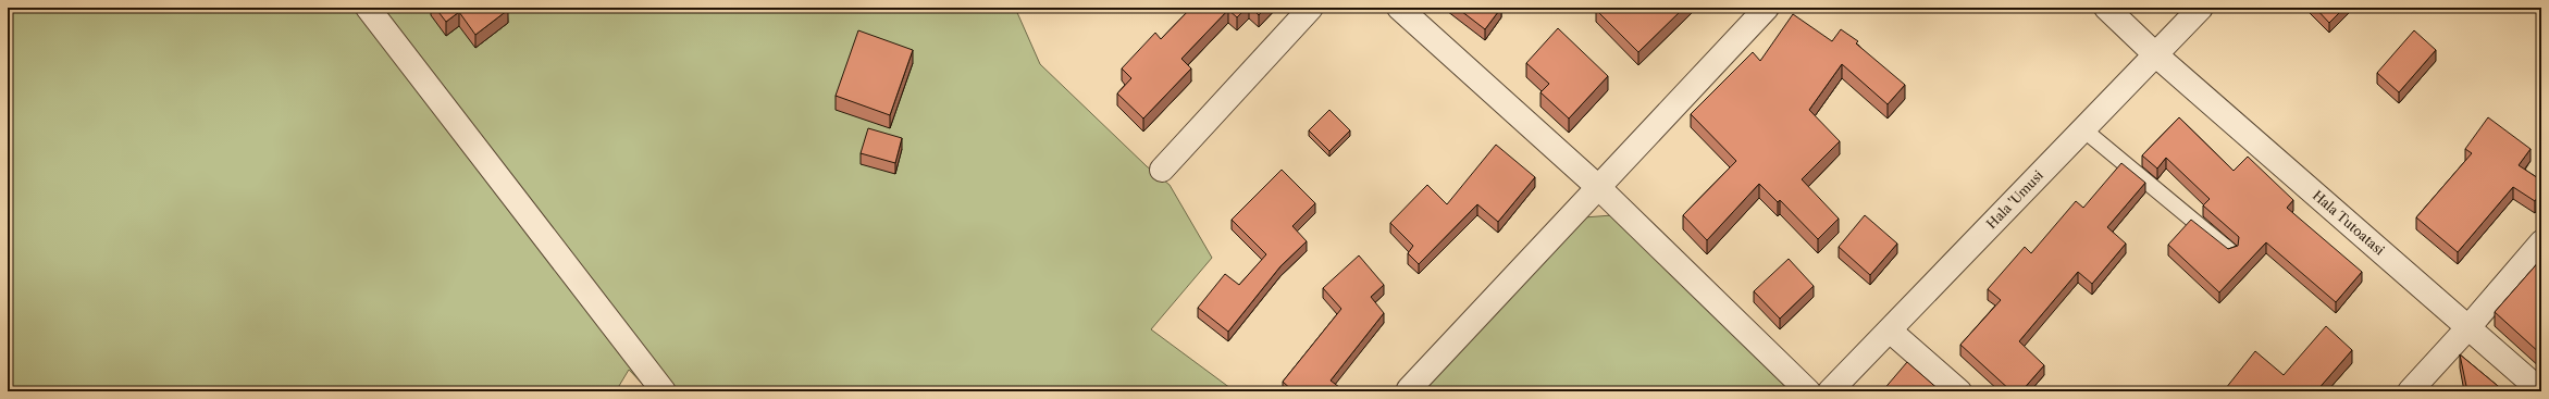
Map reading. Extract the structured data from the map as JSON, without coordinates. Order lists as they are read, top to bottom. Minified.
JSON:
{"streets":{"street":["Hala 'Umusi","Hala Tutoatasi"]},"crossings":[["Hala 'Umusi","Hala Tutoatasi"]]}
